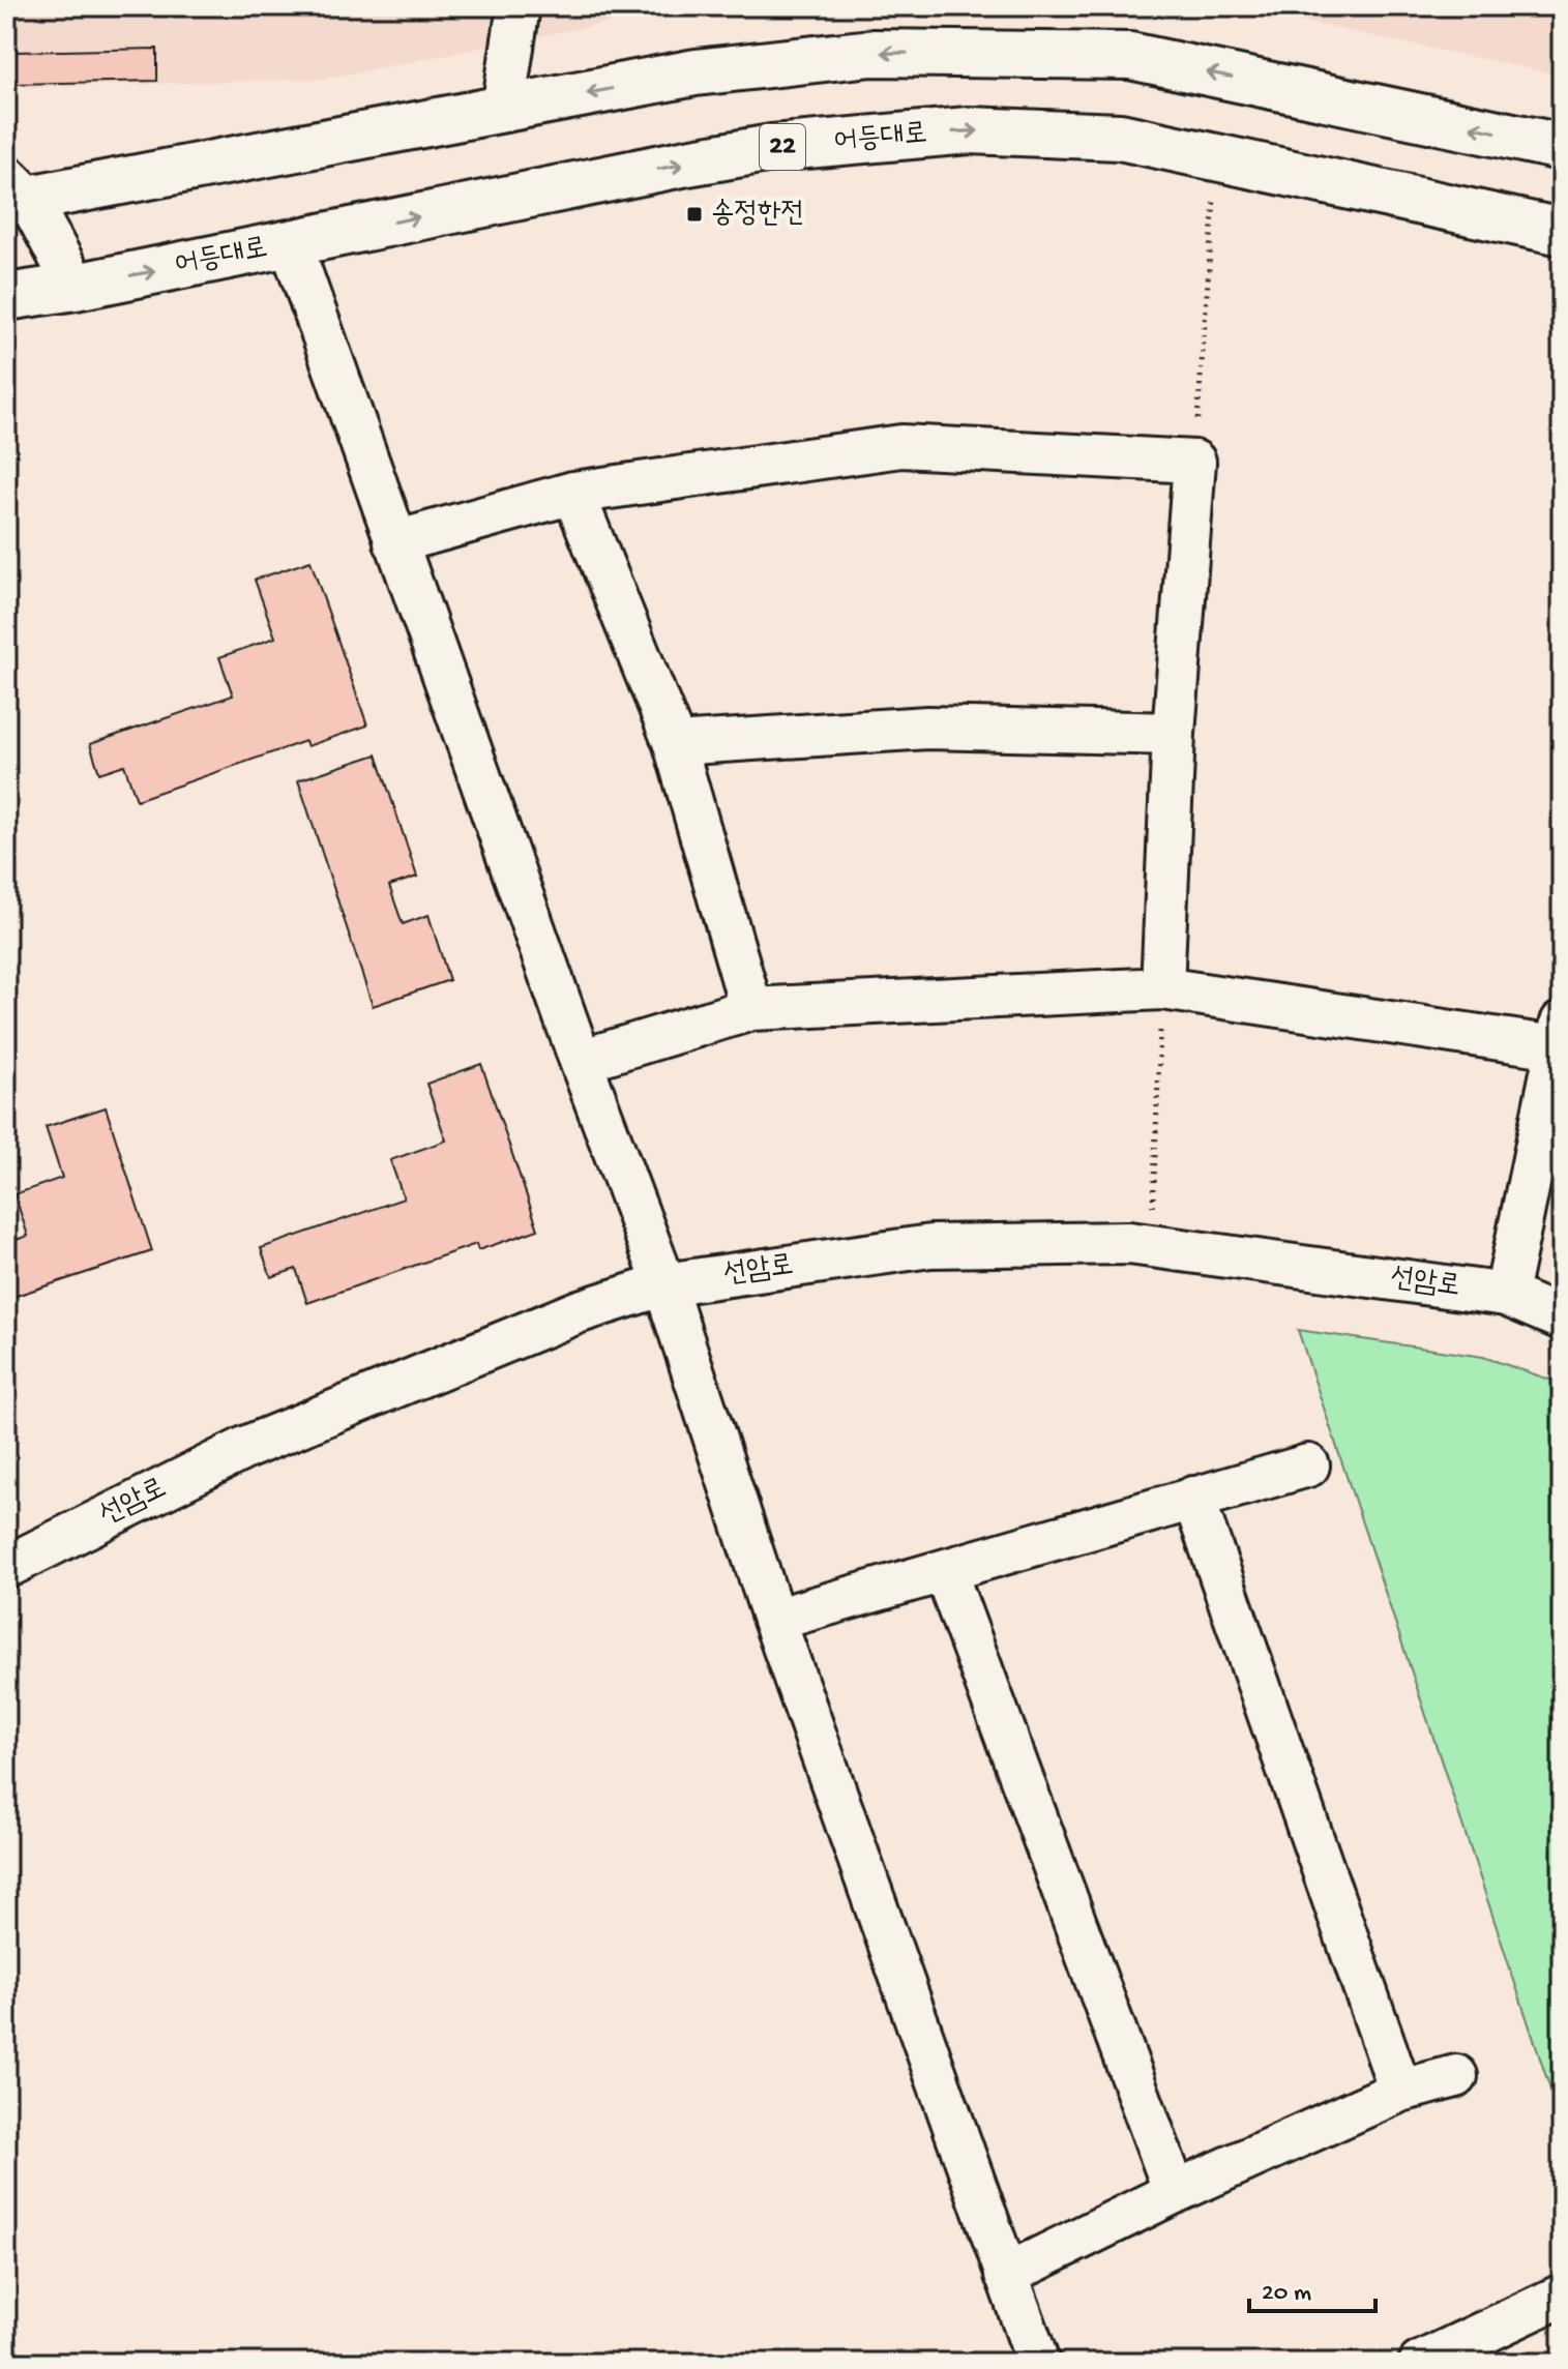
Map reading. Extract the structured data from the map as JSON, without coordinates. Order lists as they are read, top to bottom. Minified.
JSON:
{"streets":{"main road":["어등대로","22"],"street":["선암로"]},"places":{"transit":["송정한전"]},"scale_bar":"20 m"}
